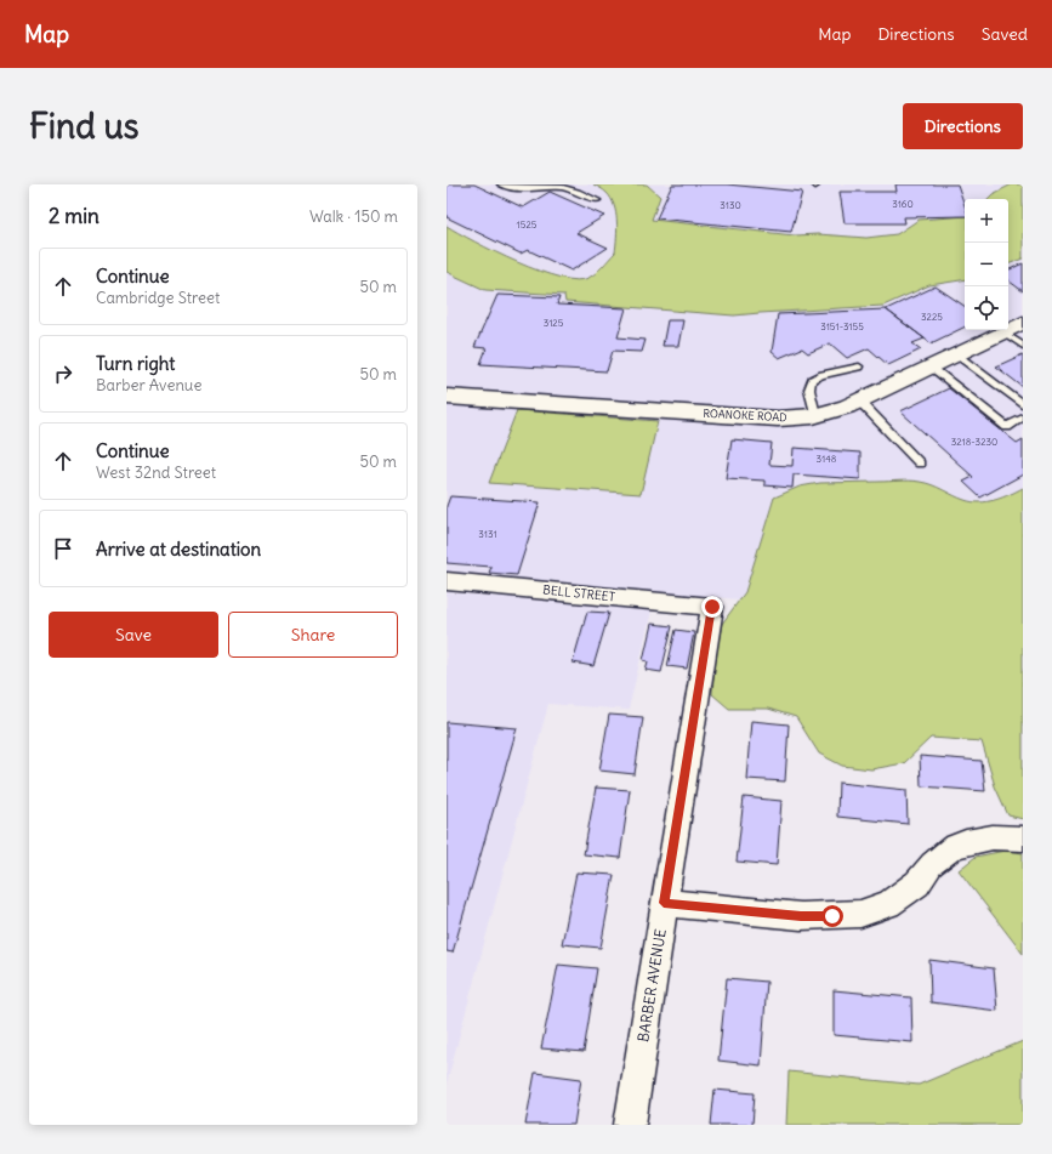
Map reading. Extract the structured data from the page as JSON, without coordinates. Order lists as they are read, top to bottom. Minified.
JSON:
{"streets":{"street":["ROANOKE ROAD","BELL STREET","BARBER AVENUE"]},"crossings":[["BELL STREET","BARBER AVENUE"]],"house_numbers":["3160","3130","1525","3225","3125","3151-3155","3218-3230","3148","3131"],"page":{"header":"Map","nav":["Map","Directions","Saved"],"buttons":["Directions",["Save","Share"]],"title":"Find us","heading":["2 min","Walk · 150 m"],"map_buttons":["+","−"],"list":[["Continue","Cambridge Street","50 m"],["Turn right","Barber Avenue","50 m"],["Continue","West 32nd Street","50 m"],"Arrive at destination"]}}
